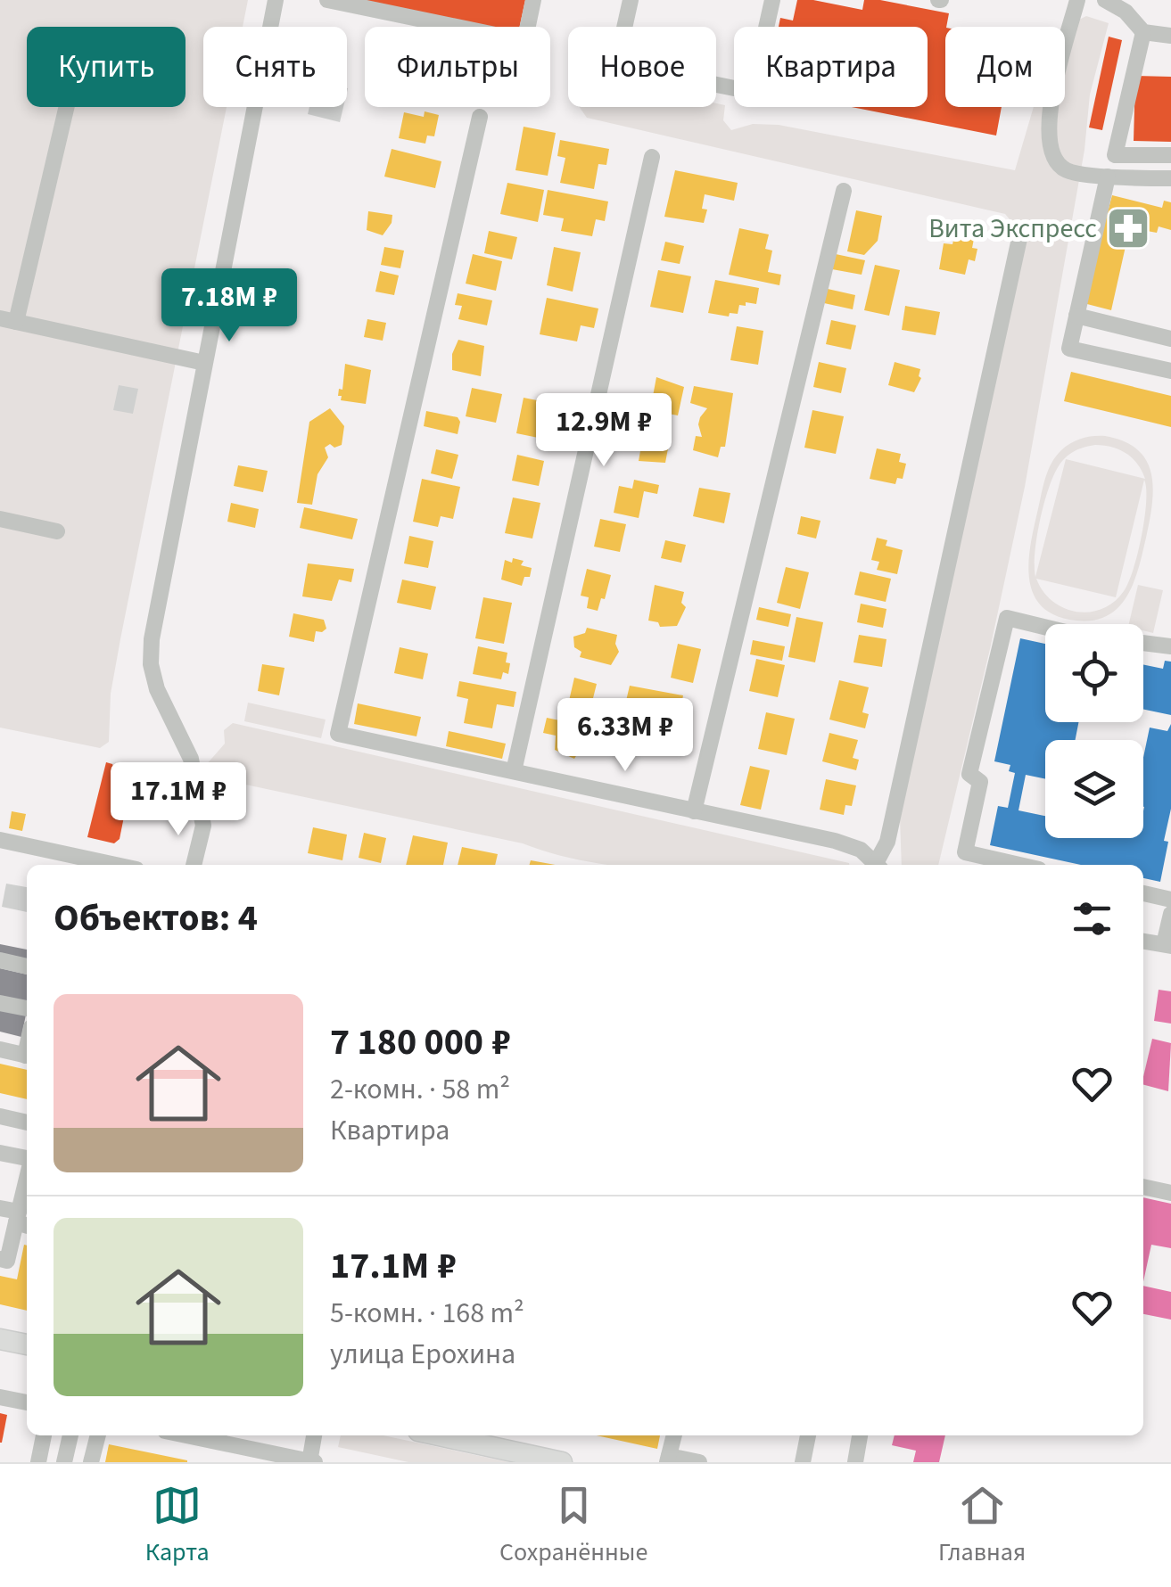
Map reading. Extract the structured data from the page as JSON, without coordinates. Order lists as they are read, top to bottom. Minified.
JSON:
{"places":{"pharmacy":["Вита Экспресс"]},"page":{"chip":["Купить","Снять","Фильтры","Новое","Квартира","Дом"],"price":["7.18M ₽","12.9M ₽","6.33M ₽","17.1M ₽"],"heading":"Объектов: 4","list":[{"name":"7 180 000 ₽","note":"2-комн. · 58 m² · Квартира"},{"name":"17.1M ₽","note":"5-комн. · 168 m² · улица Ерохина"}],"tabs":["Карта","Сохранённые","Главная"]}}
